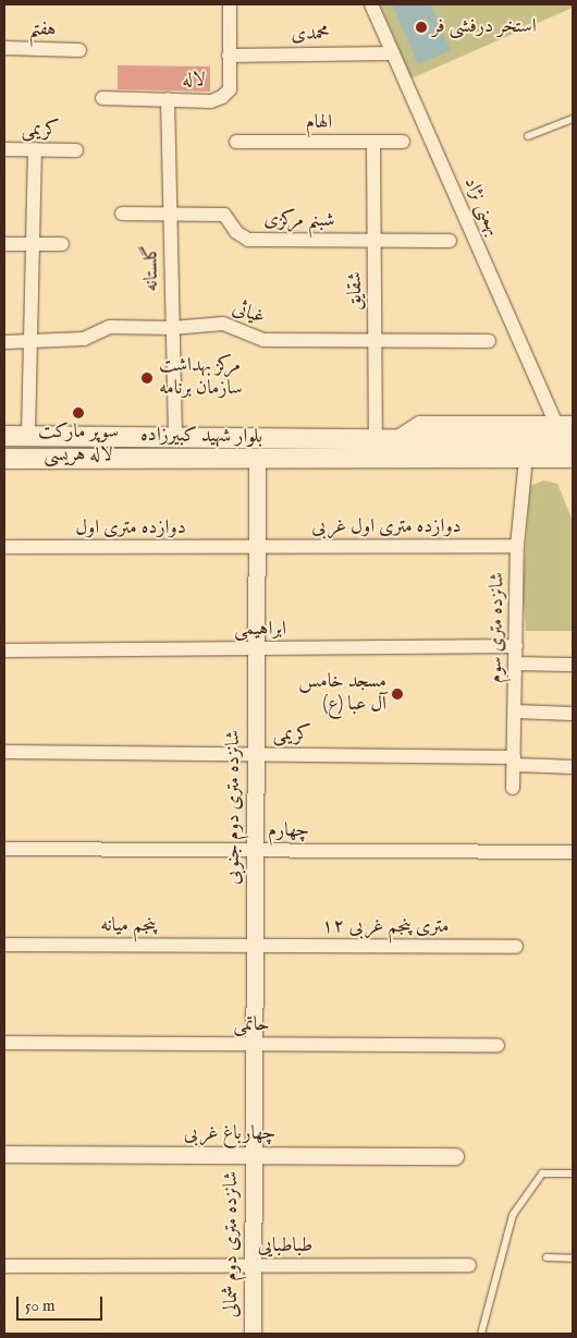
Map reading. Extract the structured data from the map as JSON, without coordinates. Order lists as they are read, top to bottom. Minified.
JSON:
{"streets":{"main road":["بلوار شهید کبیرزاده"],"street":["هفتم","محمدی","لاله","الهام","کریمی","بهمنی نژاد","شبنم مرکزی","گلستانه","شقایق","غیاثی","دوازده متری اول غربی","دوازده متری اول","شانزده متری سوم","ابراهیمی","شانزده متری دوم جنوبی","چهارم","پنجم میانه","۱۲ متری پنجم غربی","حاتمی","چهارباغ غربی","شانزده متری دوم شمالی","طباطبایی"]},"crossings":[["محمدی","لاله"],["محمدی","بهمنی نژاد"],["لاله","گلستانه"],["الهام","شقایق"],["کریمی","شانزده متری سوم"],["کریمی","شانزده متری دوم جنوبی"],["شبنم مرکزی","گلستانه"],["شبنم مرکزی","شقایق"],["گلستانه","غیاثی"],["گلستانه","بلوار شهید کبیرزاده"],["شقایق","غیاثی"],["شقایق","بلوار شهید کبیرزاده"],["بلوار شهید کبیرزاده","شانزده متری سوم"],["بلوار شهید کبیرزاده","شانزده متری دوم جنوبی"],["دوازده متری اول غربی","دوازده متری اول"],["دوازده متری اول غربی","شانزده متری سوم"],["دوازده متری اول غربی","شانزده متری دوم جنوبی"],["دوازده متری اول","شانزده متری دوم جنوبی"],["شانزده متری سوم","ابراهیمی"],["ابراهیمی","شانزده متری دوم جنوبی"],["شانزده متری دوم جنوبی","چهارم"],["شانزده متری دوم جنوبی","پنجم میانه"],["شانزده متری دوم جنوبی","۱۲ متری پنجم غربی"],["شانزده متری دوم جنوبی","حاتمی"],["شانزده متری دوم جنوبی","چهارباغ غربی"],["شانزده متری دوم جنوبی","شانزده متری دوم شمالی"],["پنجم میانه","۱۲ متری پنجم غربی"],["چهارباغ غربی","شانزده متری دوم شمالی"],["شانزده متری دوم شمالی","طباطبایی"]],"places":["استخر درفشی فر","مرکز بهداشت سازمان برنامه","سوپر مارکت لاله هریسی","مسجد خامس آل عبا (ع)"],"scale_bar":"50 m"}
